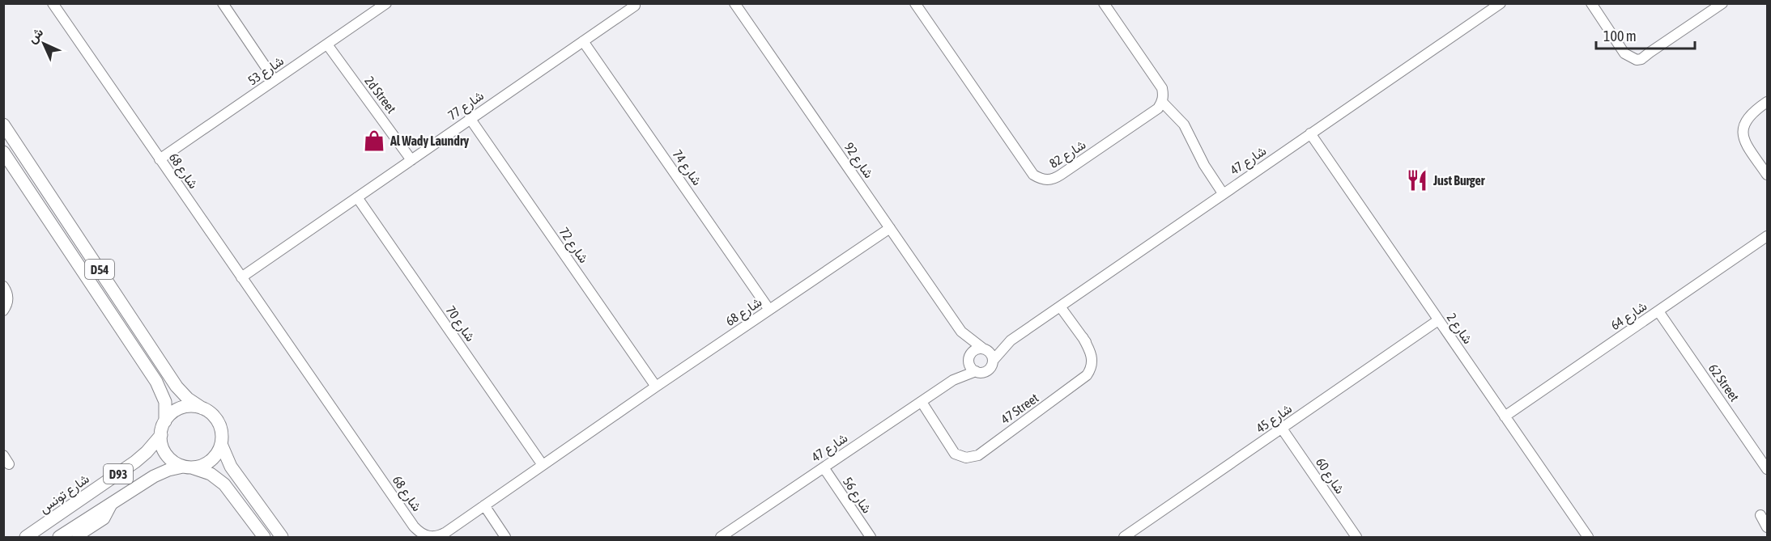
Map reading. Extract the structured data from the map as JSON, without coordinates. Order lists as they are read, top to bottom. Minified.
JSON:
{"streets":{"main road":["D54","D93","شارع تونس"],"street":["شارع 53","2d Street","شارع 77","شارع 82","شارع 92","شارع 47","شارع 74","شارع 68","شارع 72","شارع 64","شارع 70","شارع 2","62 Street","47 Street","شارع 45","شارع 60","شارع 56"]},"crossings":[["شارع 53","2d Street"],["شارع 53","شارع 68"],["2d Street","شارع 77"],["شارع 77","شارع 74"],["شارع 77","شارع 68"],["شارع 77","شارع 72"],["شارع 77","شارع 70"],["شارع 92","شارع 47"],["شارع 92","شارع 68"],["شارع 47","شارع 2"],["شارع 47","47 Street"],["شارع 47","شارع 56"],["شارع 74","شارع 68"],["شارع 68","شارع 72"],["شارع 68","شارع 70"],["D54","D93"],["D54","شارع تونس"],["شارع 64","شارع 2"],["شارع 64","62 Street"],["شارع 2","شارع 45"],["شارع 45","شارع 60"],["D93","شارع تونس"]],"places":{"shop":["Al Wady Laundry"],"restaurant":["Just Burger"]},"scale_bar":"100 m","north":"top left"}
